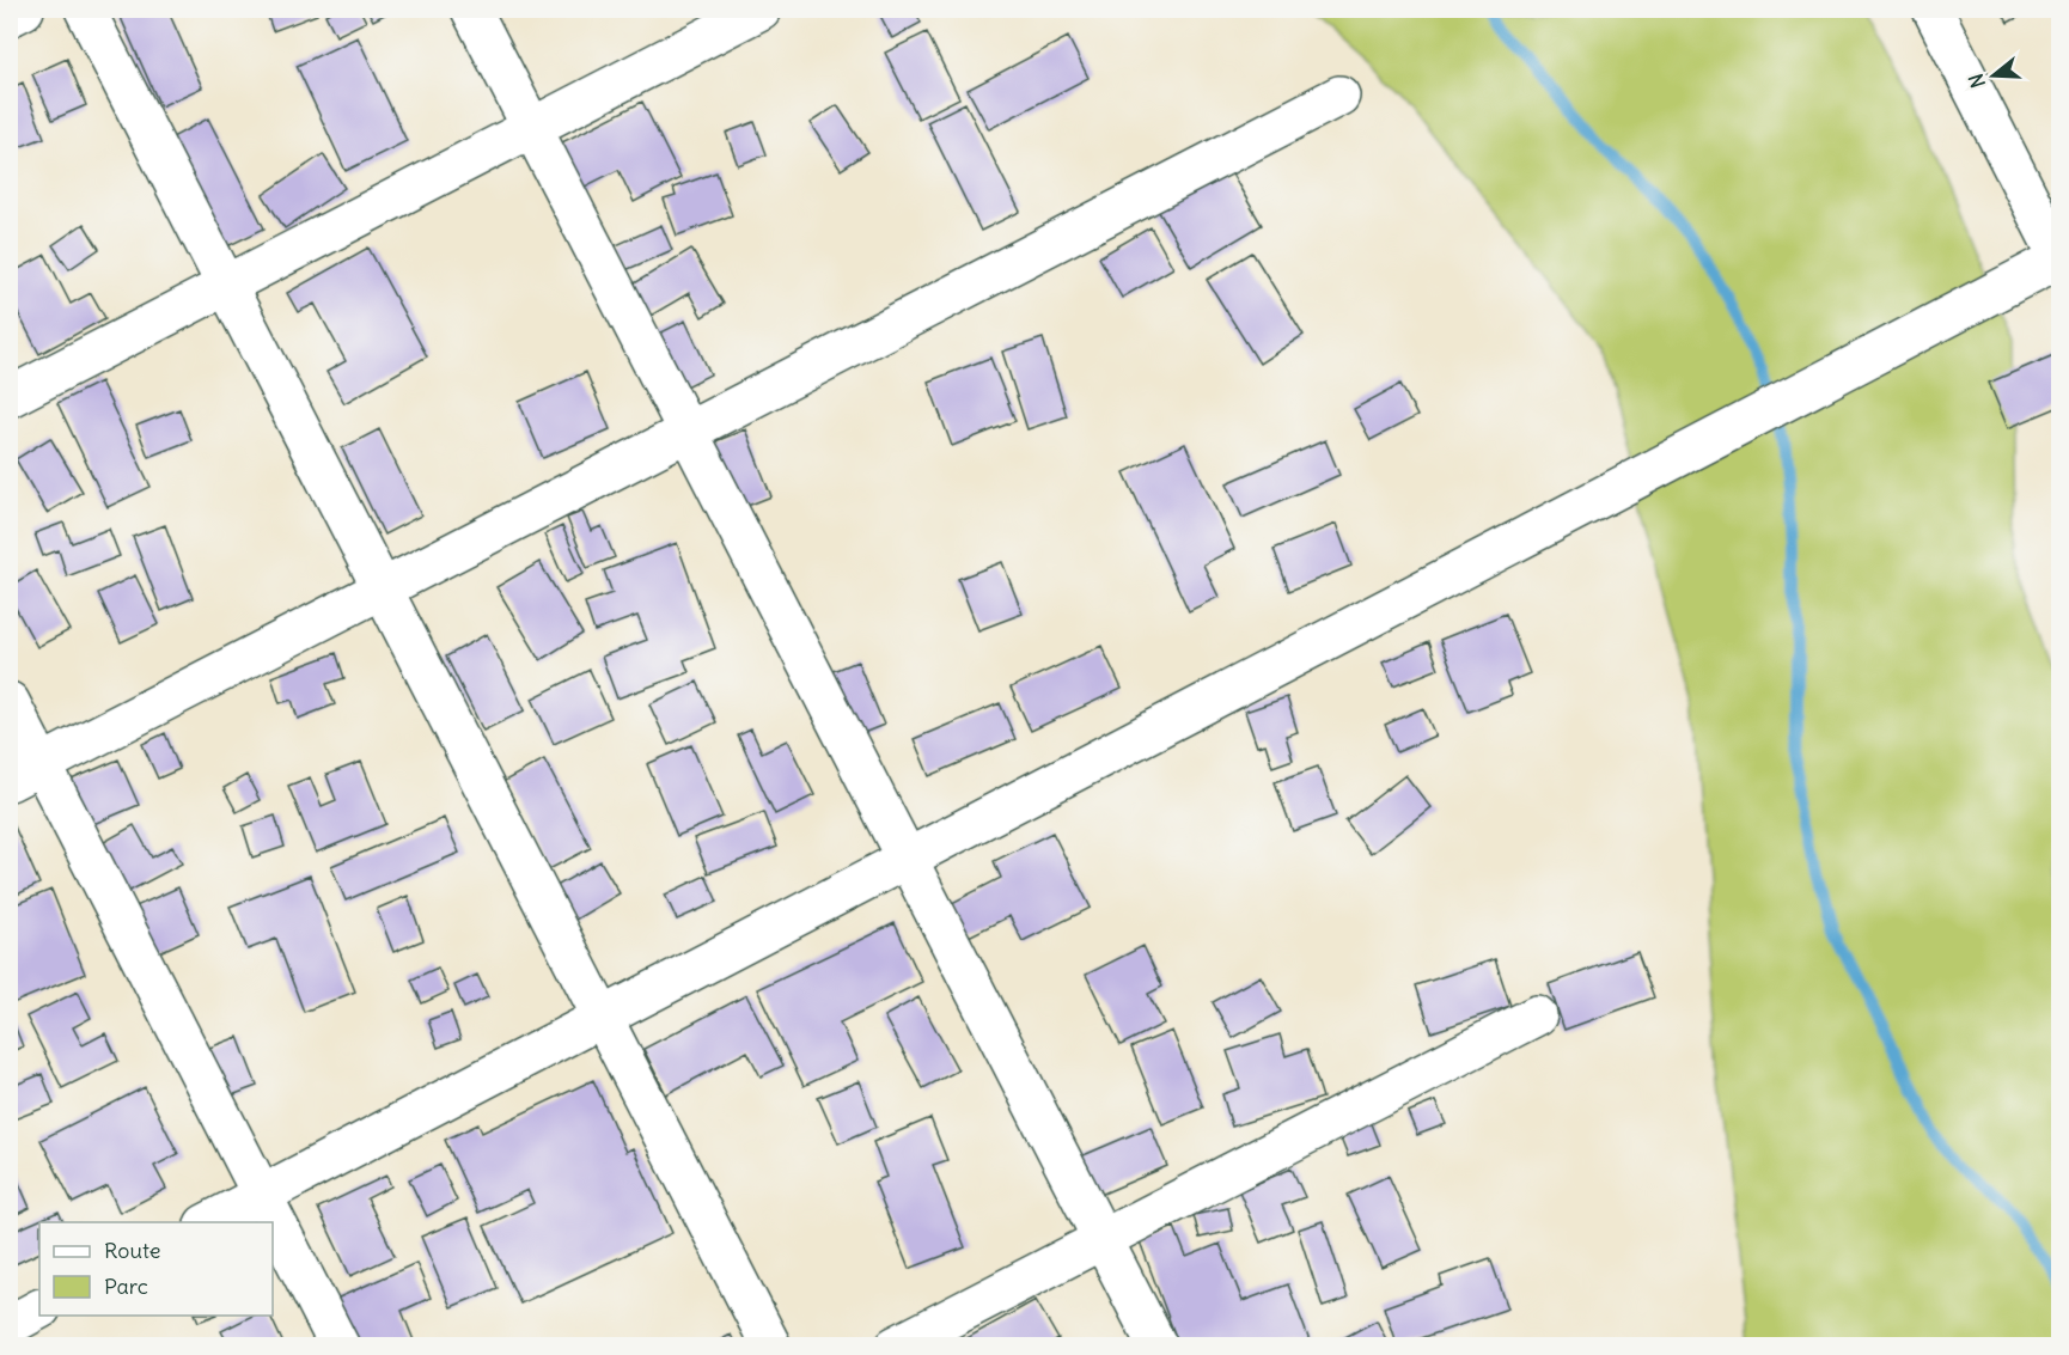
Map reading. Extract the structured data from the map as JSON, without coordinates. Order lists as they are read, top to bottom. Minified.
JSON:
{"legend":["Route","Parc"],"north":"left"}
